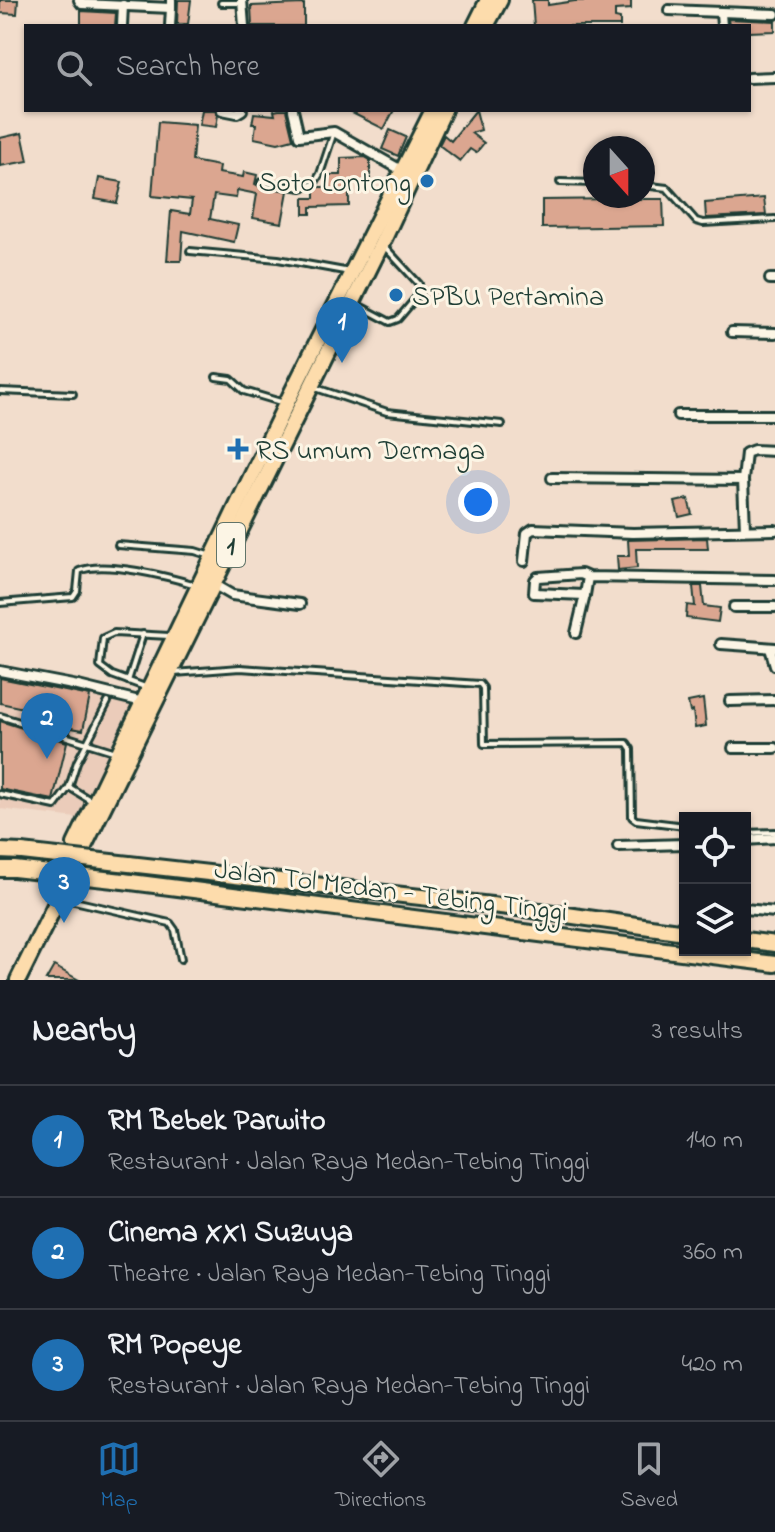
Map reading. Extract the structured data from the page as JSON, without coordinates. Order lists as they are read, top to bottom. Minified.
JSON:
{"streets":{"highway":["1","Jalan Tol Medan - Tebing Tinggi"]},"places":{"other":["Soto Lontong","SPBU Pertamina"],"health":["RS umum Dermaga"]},"north":"bottom","page":{"search":"Search here","pins":["1","2","3"],"heading":["Nearby","3 results"],"list":[{"mark":"1","name":"RM Bebek Parwito","note":"Restaurant · Jalan Raya Medan-Tebing Tinggi","value":"140 m"},{"mark":"2","name":"Cinema XXI Suzuya","note":"Theatre · Jalan Raya Medan-Tebing Tinggi","value":"360 m"},{"mark":"3","name":"RM Popeye","note":"Restaurant · Jalan Raya Medan-Tebing Tinggi","value":"420 m"}],"nav":["Map","Directions","Saved"]}}
